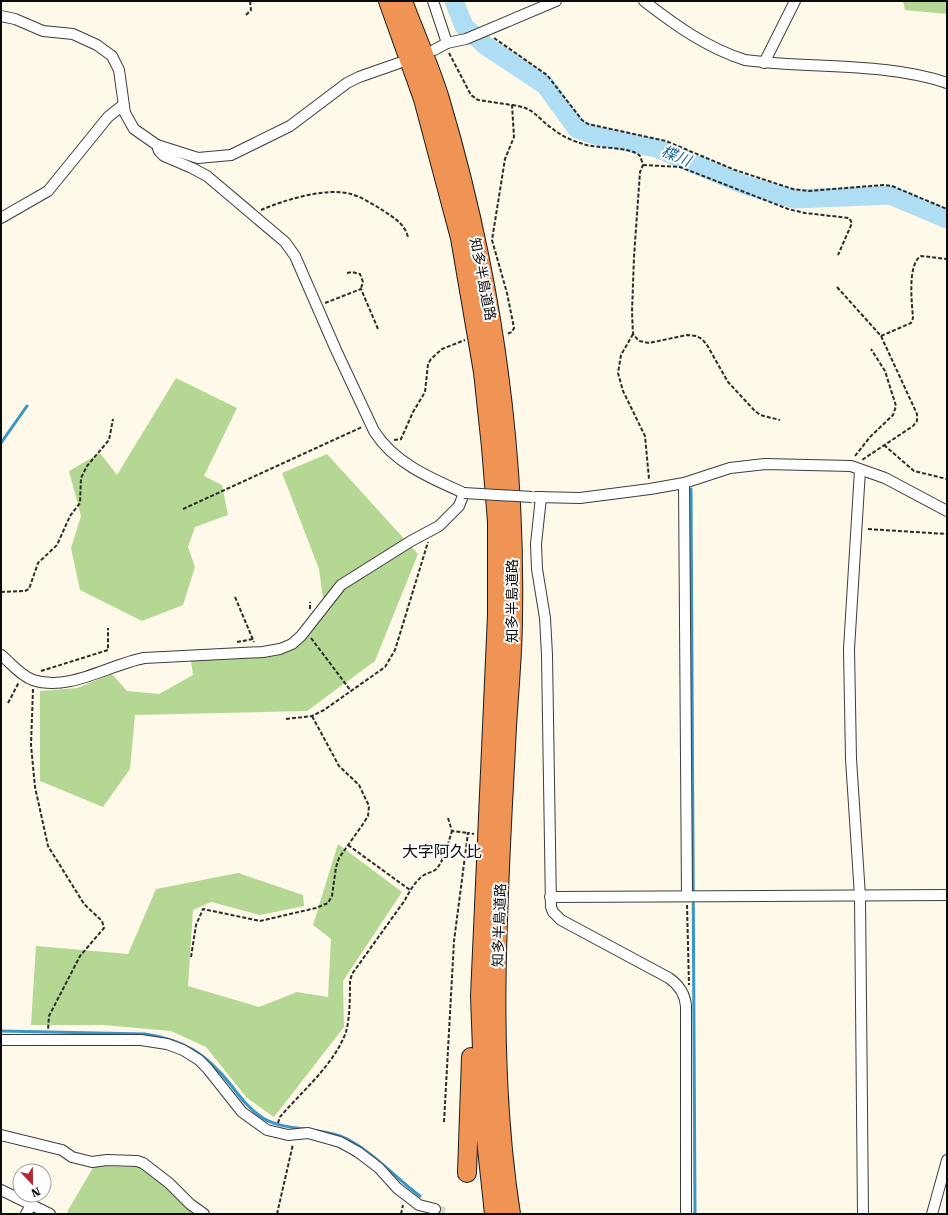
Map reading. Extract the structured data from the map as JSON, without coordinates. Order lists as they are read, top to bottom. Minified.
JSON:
{"streets":{"highway":["知多半島道路"]},"districts":["大字阿久比"],"water":["楪川"],"north":"bottom"}
